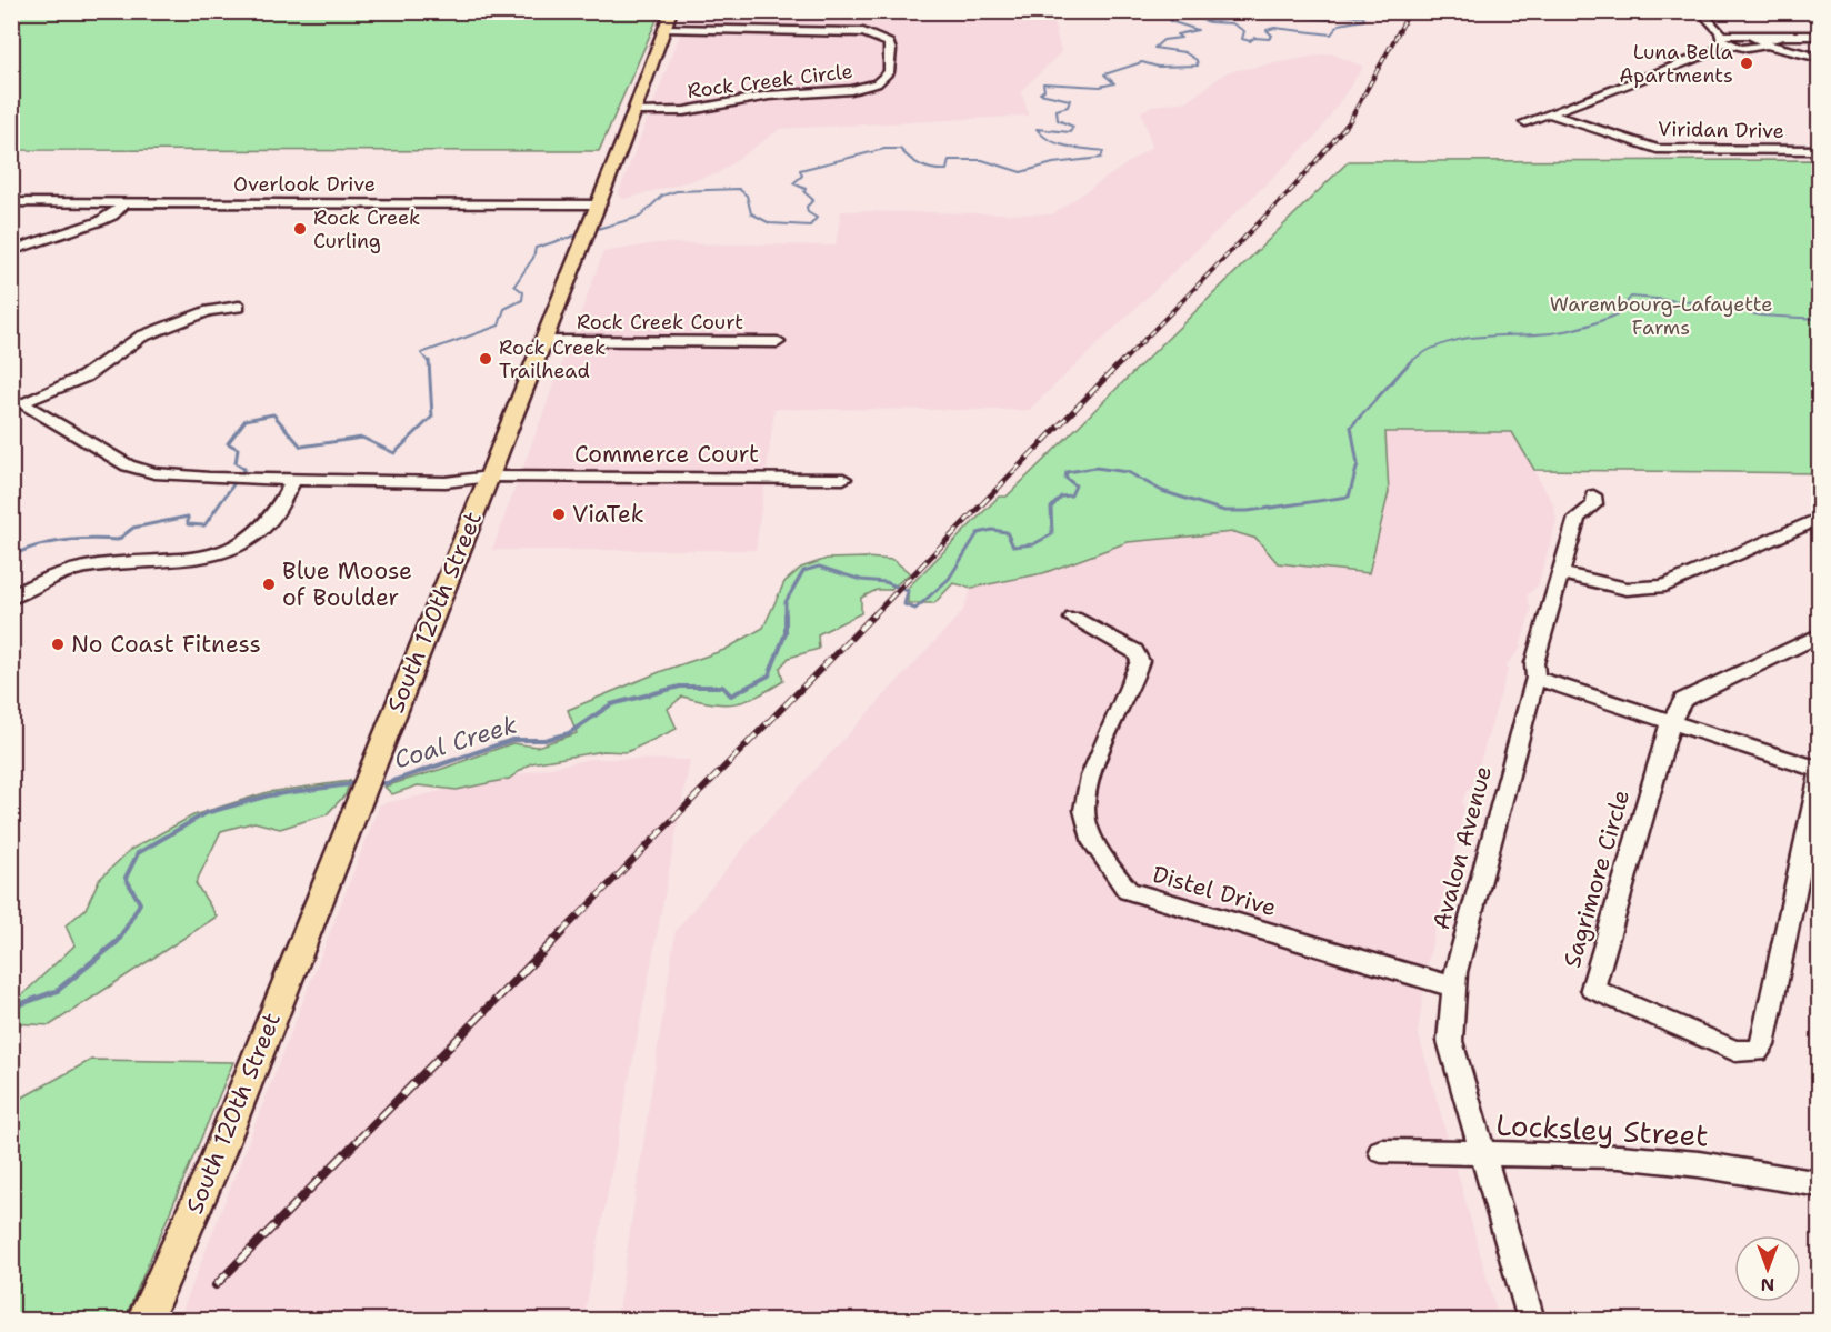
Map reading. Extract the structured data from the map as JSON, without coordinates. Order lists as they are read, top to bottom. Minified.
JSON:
{"streets":{"main road":["South 120th Street"],"street":["Rock Creek Circle","Viridan Drive","Overlook Drive","Rock Creek Court","Commerce Court","Avalon Avenue","Sagrimore Circle","Distel Drive","Locksley Street"]},"crossings":[["Rock Creek Circle","South 120th Street"],["Overlook Drive","South 120th Street"],["Rock Creek Court","South 120th Street"],["Commerce Court","South 120th Street"],["Avalon Avenue","Distel Drive"],["Avalon Avenue","Locksley Street"]],"water":["Coal Creek"],"parks":["Warembourg-Lafayette Farms"],"places":["Luna Bella Apartments","Rock Creek Curling","Rock Creek Trailhead","ViaTek","Blue Moose of Boulder","No Coast Fitness"],"north":"bottom"}
